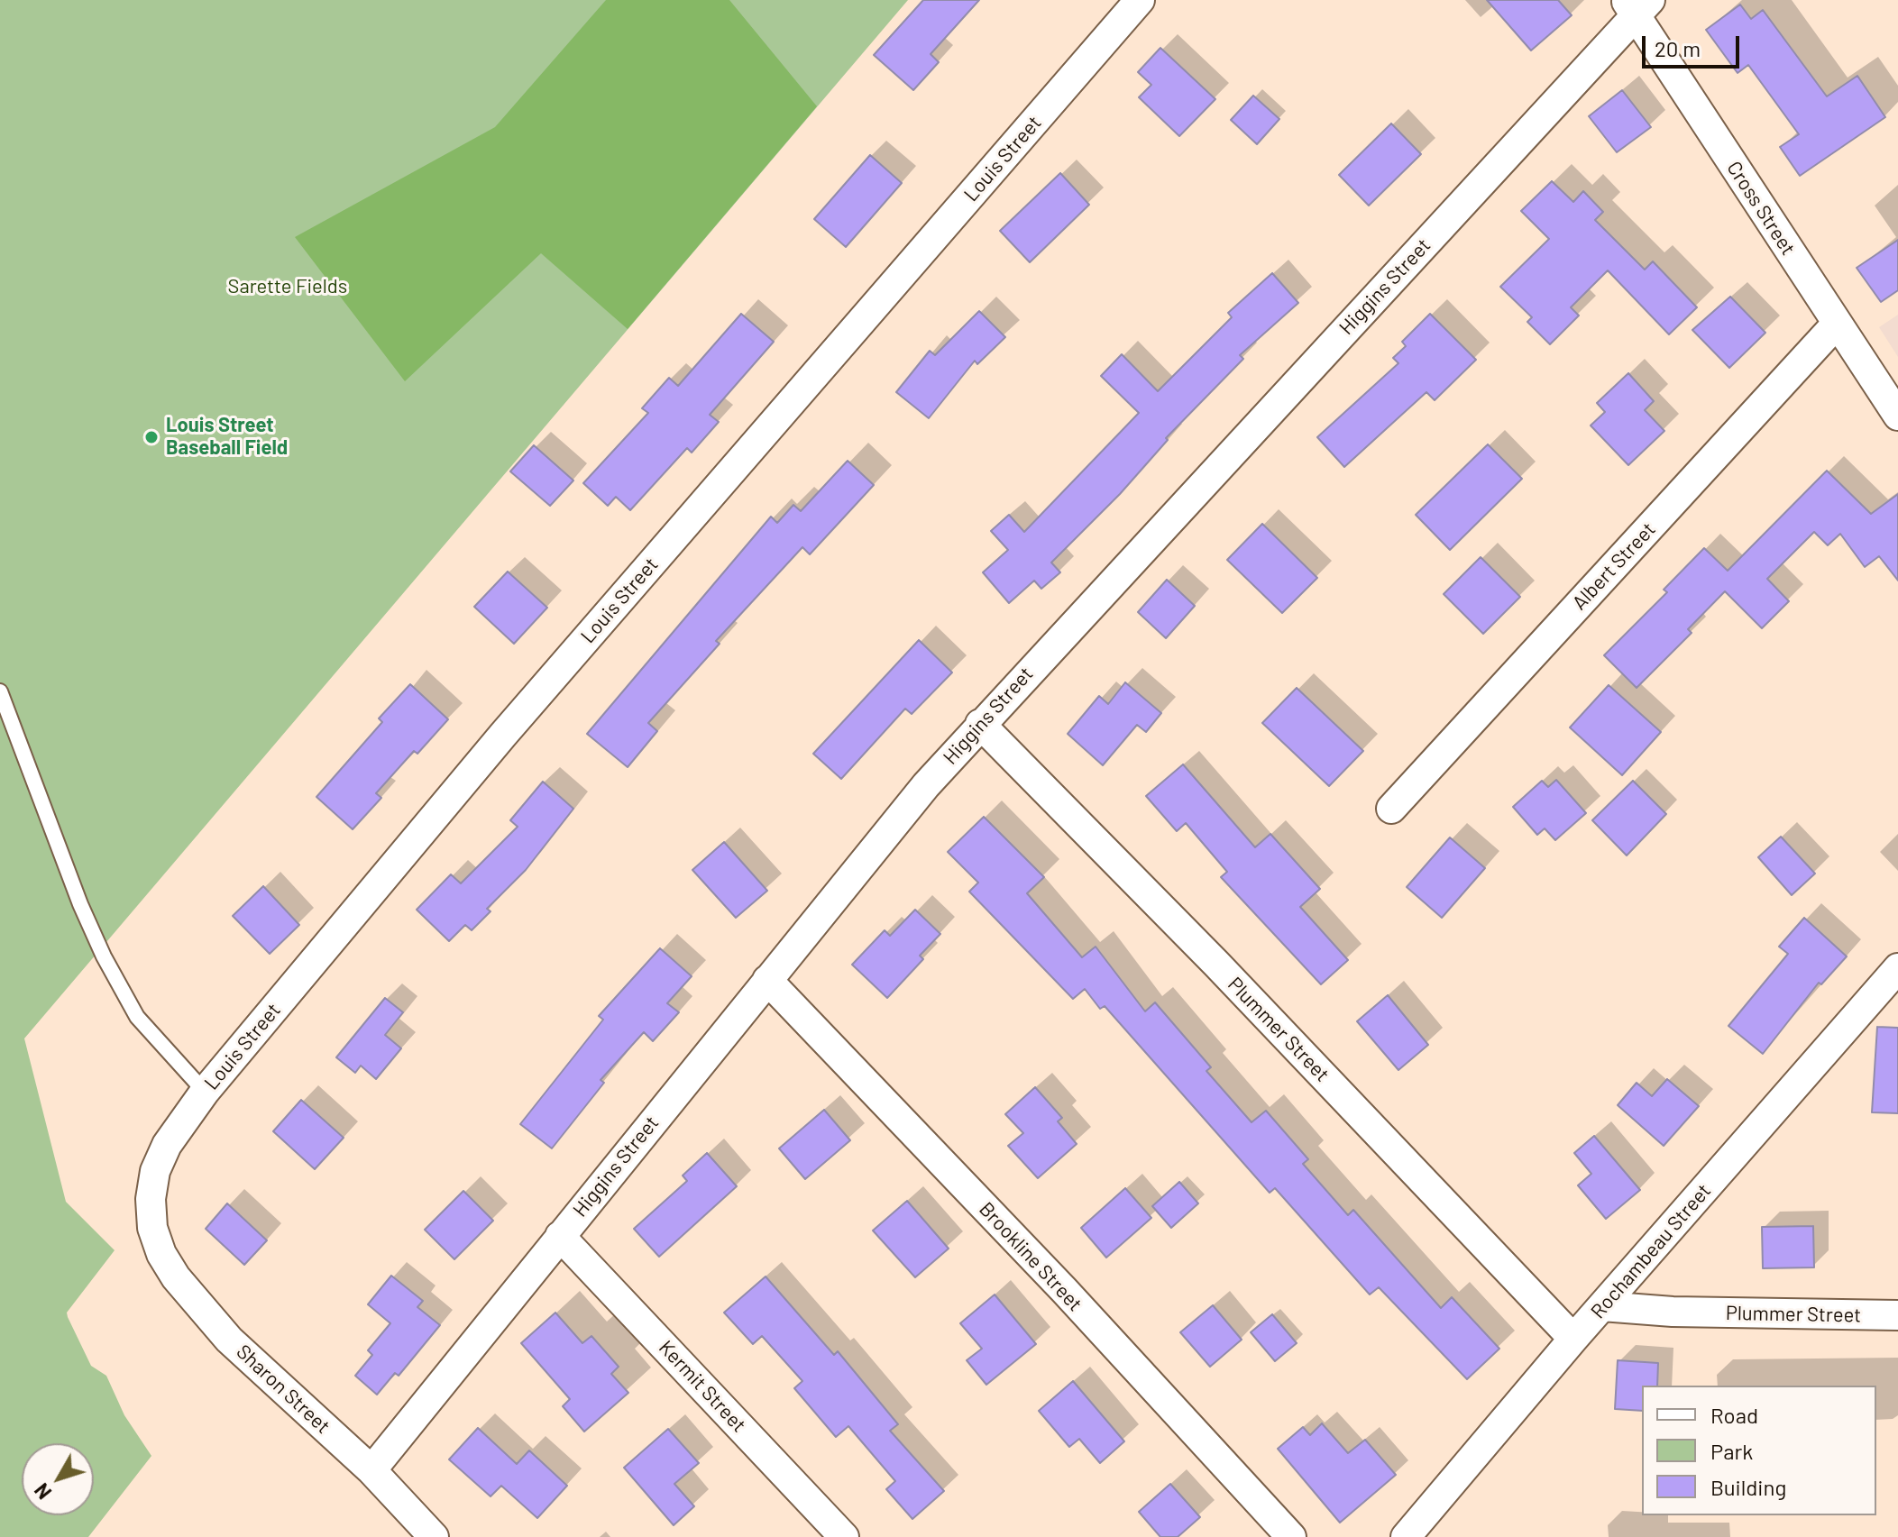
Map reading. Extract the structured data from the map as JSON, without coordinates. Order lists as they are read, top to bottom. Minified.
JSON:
{"streets":{"street":["Louis Street","Cross Street","Higgins Street","Albert Street","Plummer Street","Rochambeau Street","Brookline Street","Kermit Street","Sharon Street"]},"crossings":[["Louis Street","Sharon Street"],["Cross Street","Higgins Street"],["Cross Street","Albert Street"],["Higgins Street","Plummer Street"],["Higgins Street","Brookline Street"],["Higgins Street","Kermit Street"],["Higgins Street","Sharon Street"],["Plummer Street","Rochambeau Street"]],"parks":["Sarette Fields"],"places":["Louis Street Baseball Field"],"legend":["Road","Park","Building"],"scale_bar":"20 m","north":"bottom left"}
